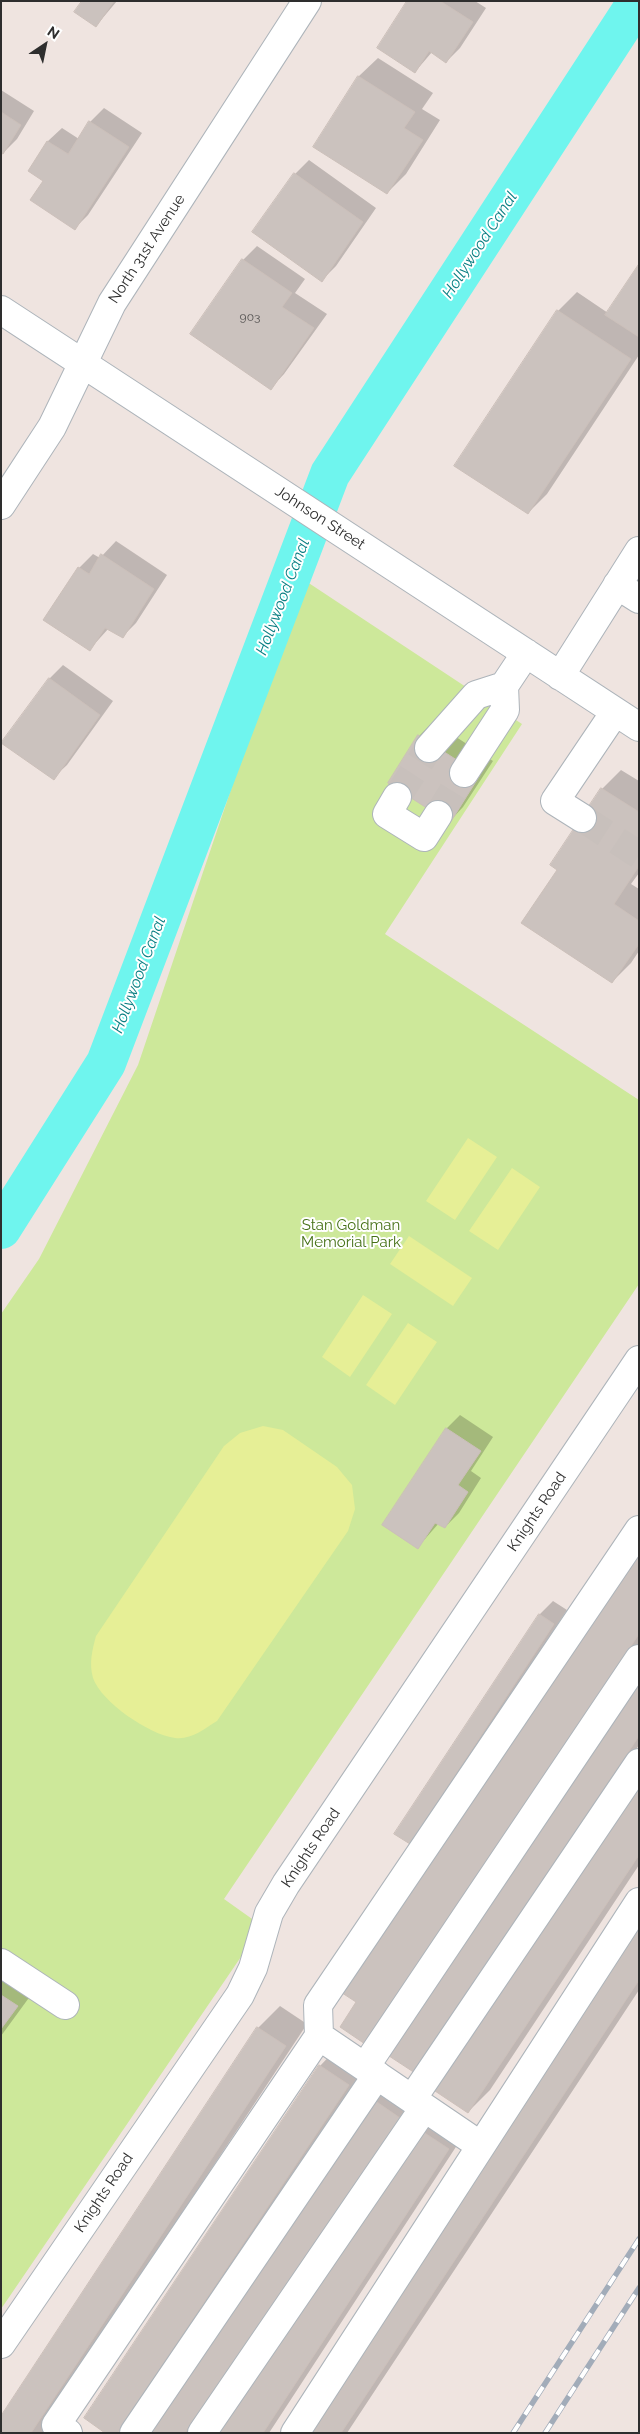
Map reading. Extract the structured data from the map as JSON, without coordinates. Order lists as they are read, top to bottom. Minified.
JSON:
{"streets":{"street":["North 31st Avenue","Johnson Street","Knights Road"]},"crossings":[["North 31st Avenue","Johnson Street"]],"water":["Hollywood Canal"],"parks":["Stan Goldman Memorial Park"],"house_numbers":["903"],"north":"top right"}
